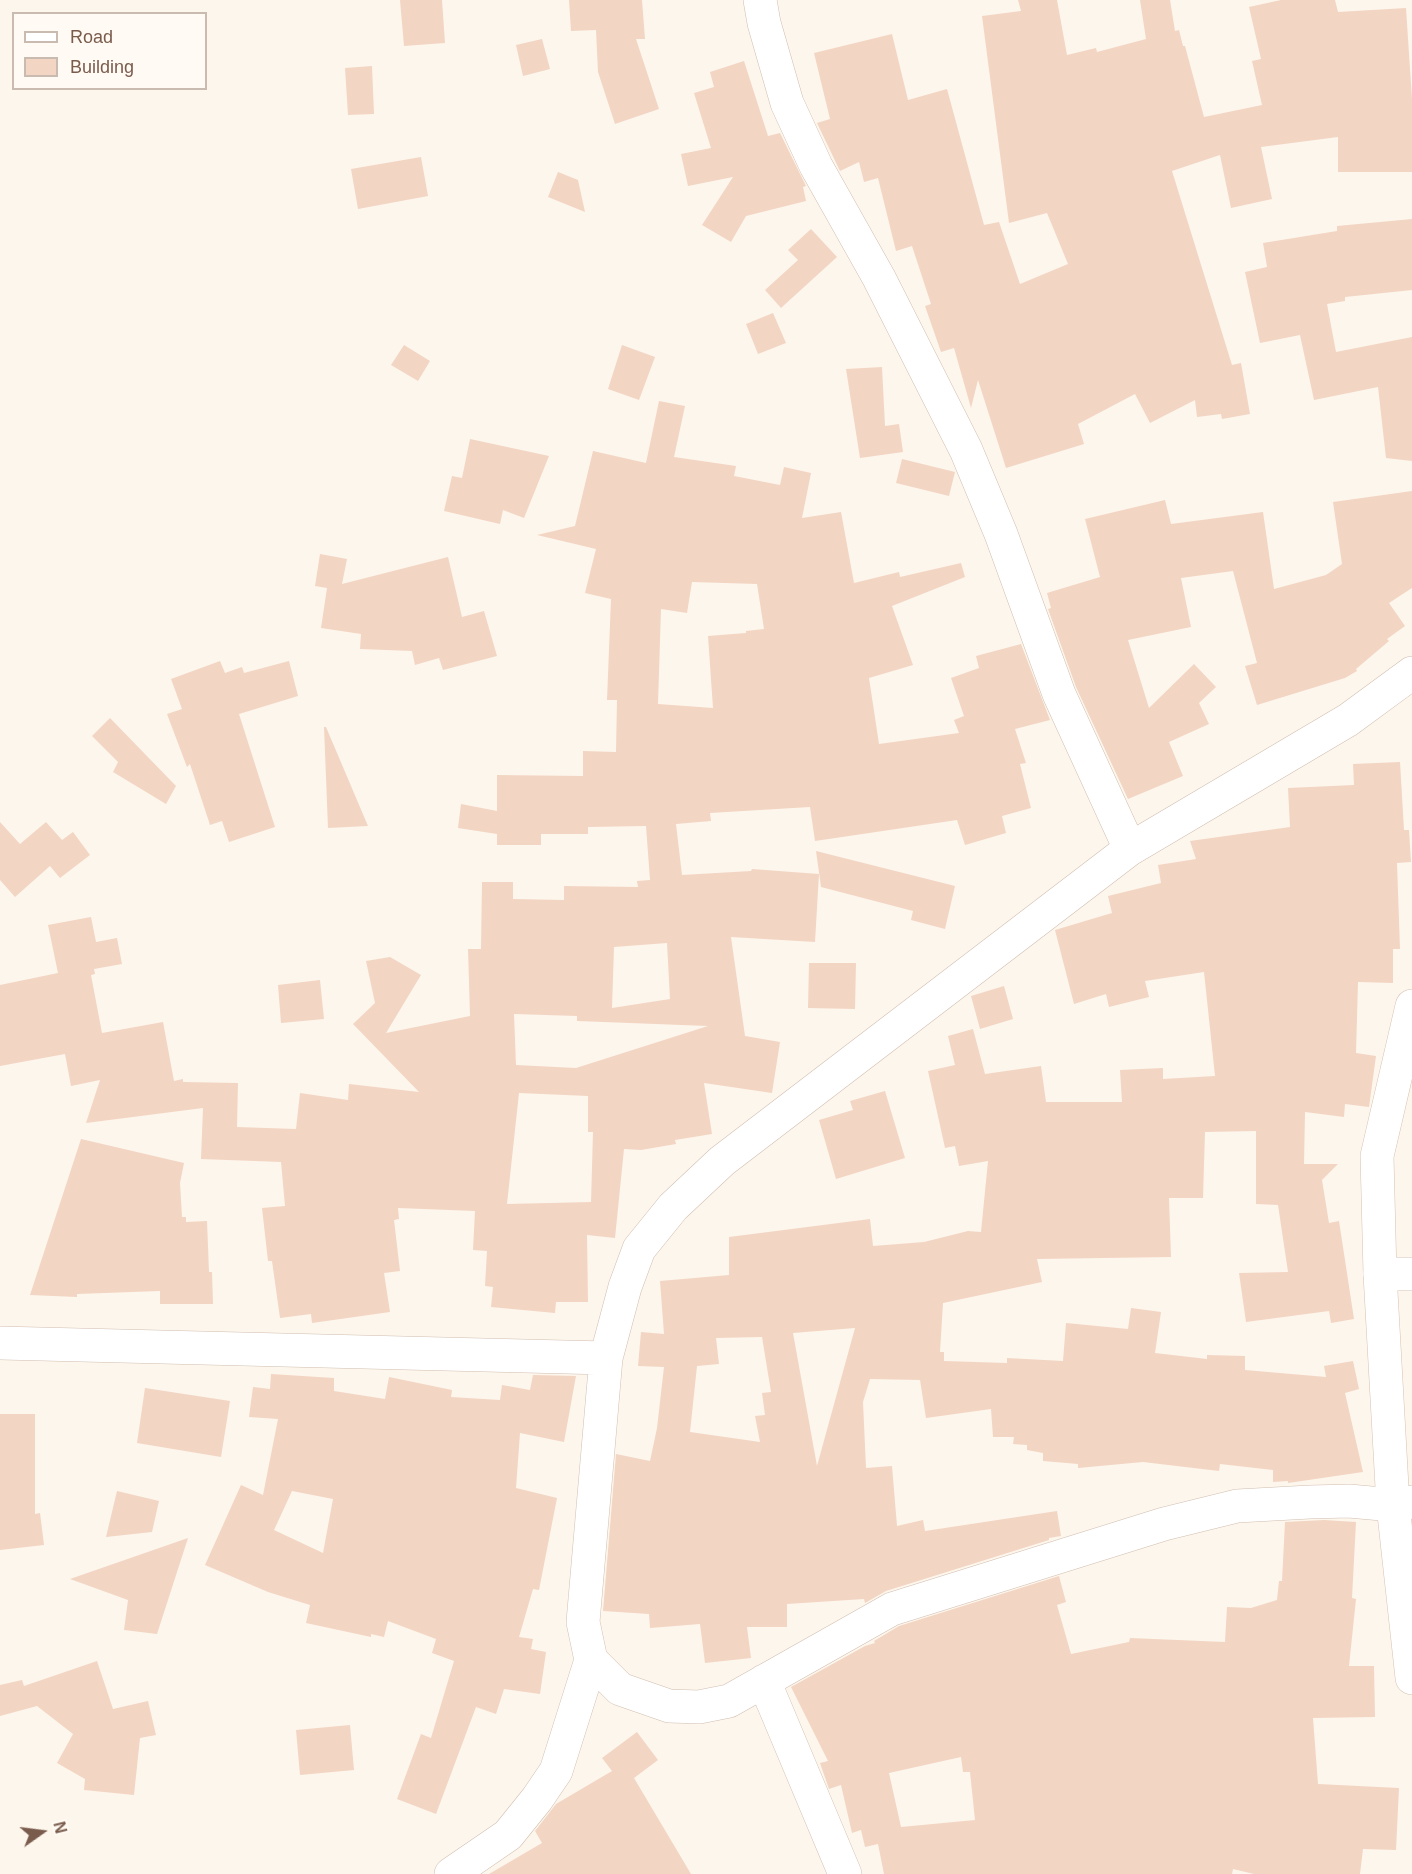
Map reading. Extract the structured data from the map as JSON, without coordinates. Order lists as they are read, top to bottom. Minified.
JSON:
{"legend":["Road","Building"],"north":"right"}
